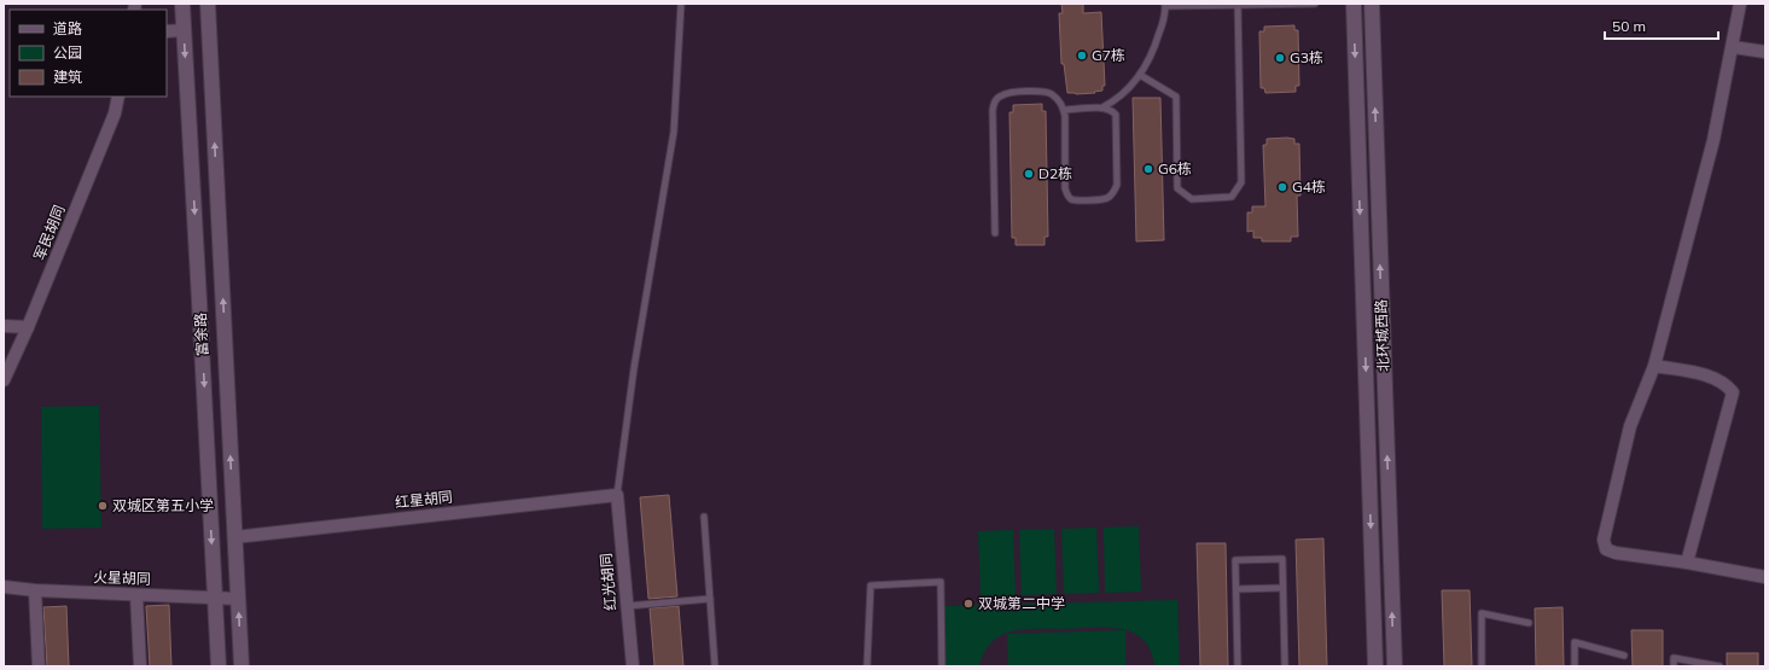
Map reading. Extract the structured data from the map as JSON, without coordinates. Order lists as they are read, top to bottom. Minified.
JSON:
{"streets":{"street":["军民胡同","富余路","北环城西路","红星胡同","火星胡同","红光胡同"]},"crossings":[["富余路","红星胡同"],["富余路","火星胡同"],["红星胡同","红光胡同"]],"places":["G7栋","G3栋","G6栋","D2栋","G4栋","双城区第五小学","双城第二中学"],"legend":["道路","公园","建筑"],"scale_bar":"50 m"}
